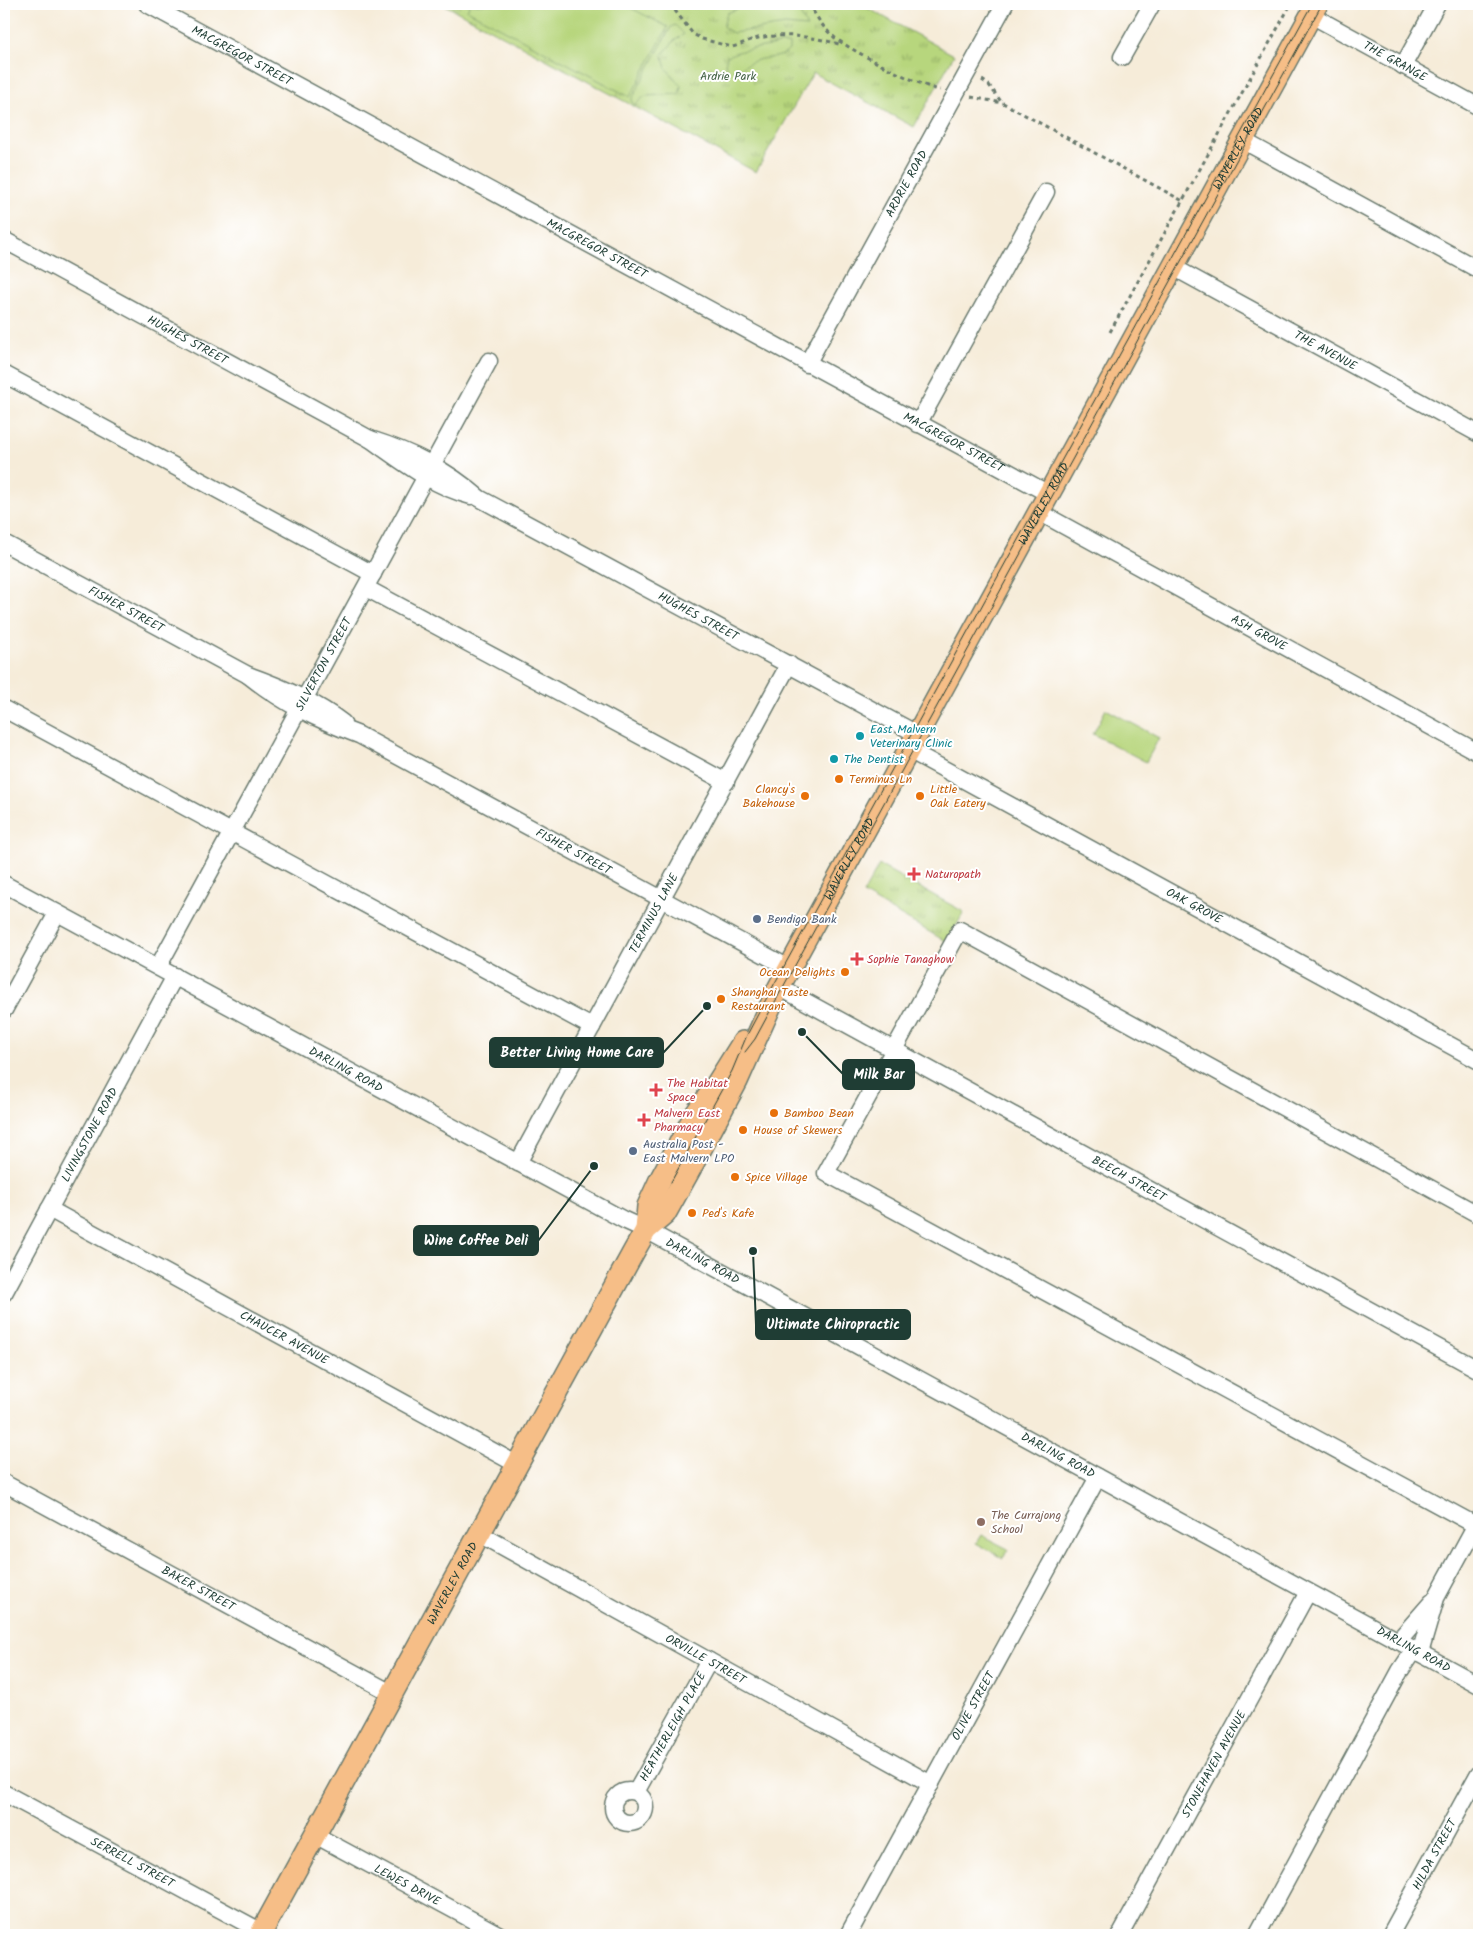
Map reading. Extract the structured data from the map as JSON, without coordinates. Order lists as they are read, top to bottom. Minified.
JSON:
{"streets":{"main road":["WAVERLEY ROAD"],"street":["MACGREGOR STREET","THE GRANGE","ARDRIE ROAD","HUGHES STREET","THE AVENUE","FISHER STREET","ASH GROVE","SILVERTON STREET","OAK GROVE","TERMINUS LANE","DARLING ROAD","LIVINGSTONE ROAD","BEECH STREET","CHAUCER AVENUE","BAKER STREET","ORVILLE STREET","OLIVE STREET","HEATHERLEIGH PLACE","STONEHAVEN AVENUE","HILDA STREET","SERRELL STREET","LEWES DRIVE"]},"crossings":[["MACGREGOR STREET","WAVERLEY ROAD"],["MACGREGOR STREET","ARDRIE ROAD"],["MACGREGOR STREET","ASH GROVE"],["THE GRANGE","WAVERLEY ROAD"],["WAVERLEY ROAD","HUGHES STREET"],["WAVERLEY ROAD","THE AVENUE"],["WAVERLEY ROAD","FISHER STREET"],["WAVERLEY ROAD","ASH GROVE"],["WAVERLEY ROAD","OAK GROVE"],["WAVERLEY ROAD","DARLING ROAD"],["WAVERLEY ROAD","BEECH STREET"],["WAVERLEY ROAD","CHAUCER AVENUE"],["WAVERLEY ROAD","BAKER STREET"],["WAVERLEY ROAD","ORVILLE STREET"],["WAVERLEY ROAD","SERRELL STREET"],["WAVERLEY ROAD","LEWES DRIVE"],["HUGHES STREET","SILVERTON STREET"],["HUGHES STREET","OAK GROVE"],["HUGHES STREET","TERMINUS LANE"],["FISHER STREET","SILVERTON STREET"],["FISHER STREET","TERMINUS LANE"],["SILVERTON STREET","DARLING ROAD"],["TERMINUS LANE","DARLING ROAD"],["DARLING ROAD","LIVINGSTONE ROAD"],["DARLING ROAD","OLIVE STREET"],["DARLING ROAD","STONEHAVEN AVENUE"],["LIVINGSTONE ROAD","CHAUCER AVENUE"],["ORVILLE STREET","OLIVE STREET"],["ORVILLE STREET","HEATHERLEIGH PLACE"]],"parks":["Ardrie Park"],"places":{"other":["East Malvern Veterinary Clinic","The Dentist","Terminus Ln","Clancy's Bakehouse","Little Oak Eatery","Bendigo Bank","Ocean Delights","Shanghai Taste Restaurant","Better Living Home Care","Milk Bar","Bamboo Bean","House of Skewers","Australia Post - East Malvern LPO","Wine Coffee Deli","Spice Village","Ped's Kafe","Ultimate Chiropractic","The Currajong School"],"health":["Naturopath","Sophie Tanaghow","The Habitat Space","Malvern East Pharmacy"]}}
